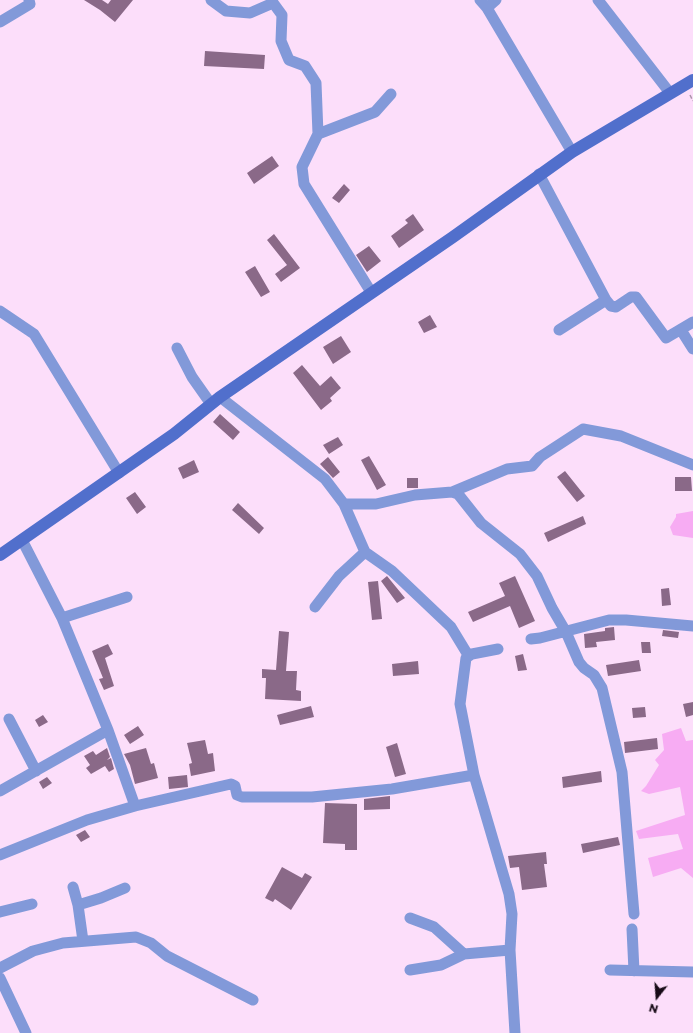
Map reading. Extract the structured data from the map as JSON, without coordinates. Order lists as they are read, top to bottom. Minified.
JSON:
{"north":"bottom"}
